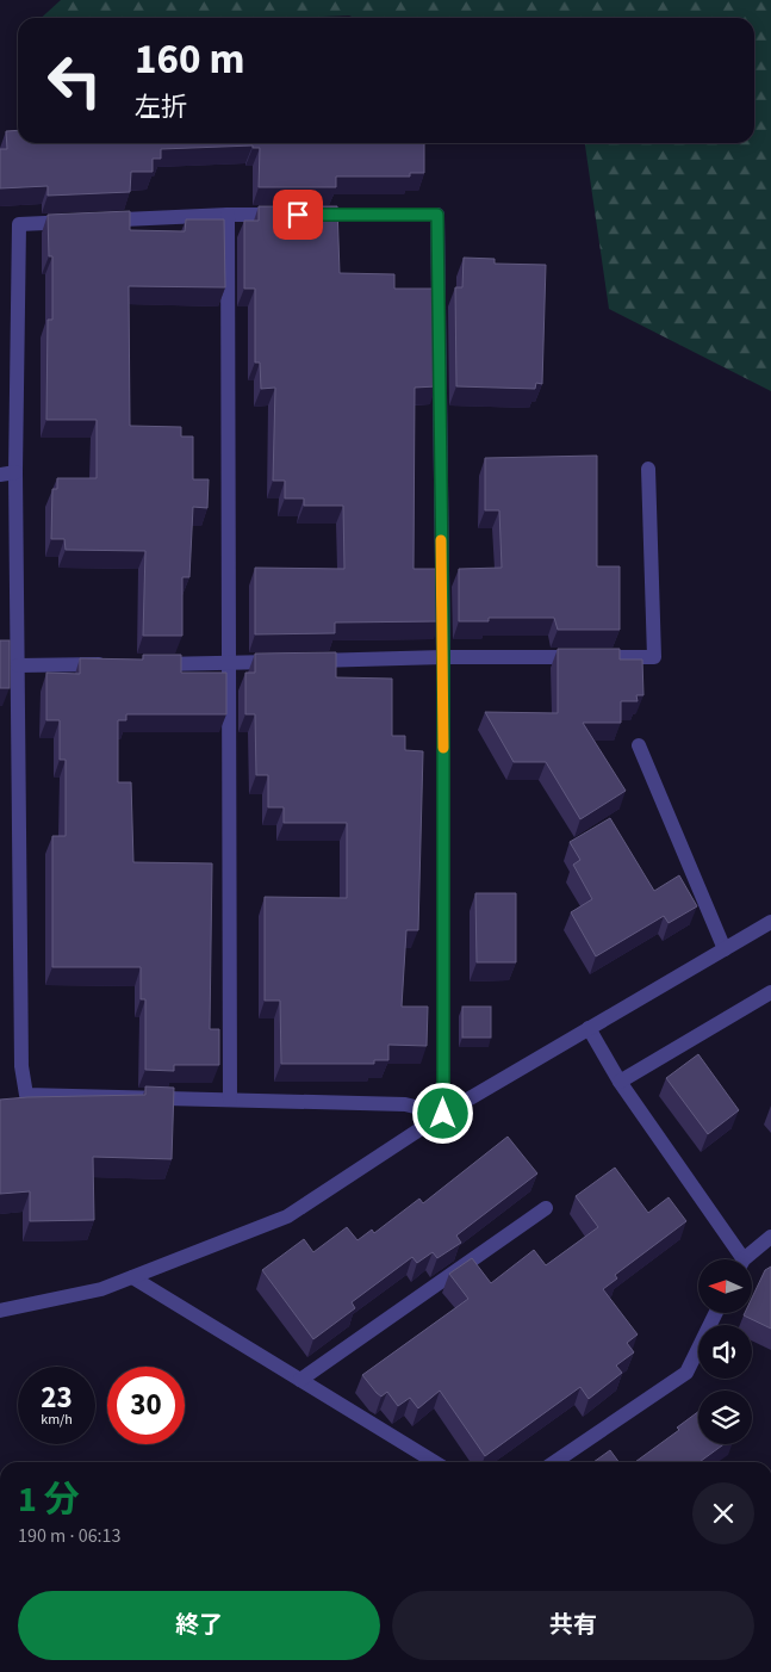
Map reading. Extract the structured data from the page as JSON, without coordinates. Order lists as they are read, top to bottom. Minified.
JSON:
{"north":"left","page":{"turn":["160 m","左折"],"speed":"23 km/h","limit":"30","heading":["1 分","190 m · 06:13"],"buttons":["終了","共有"]}}
